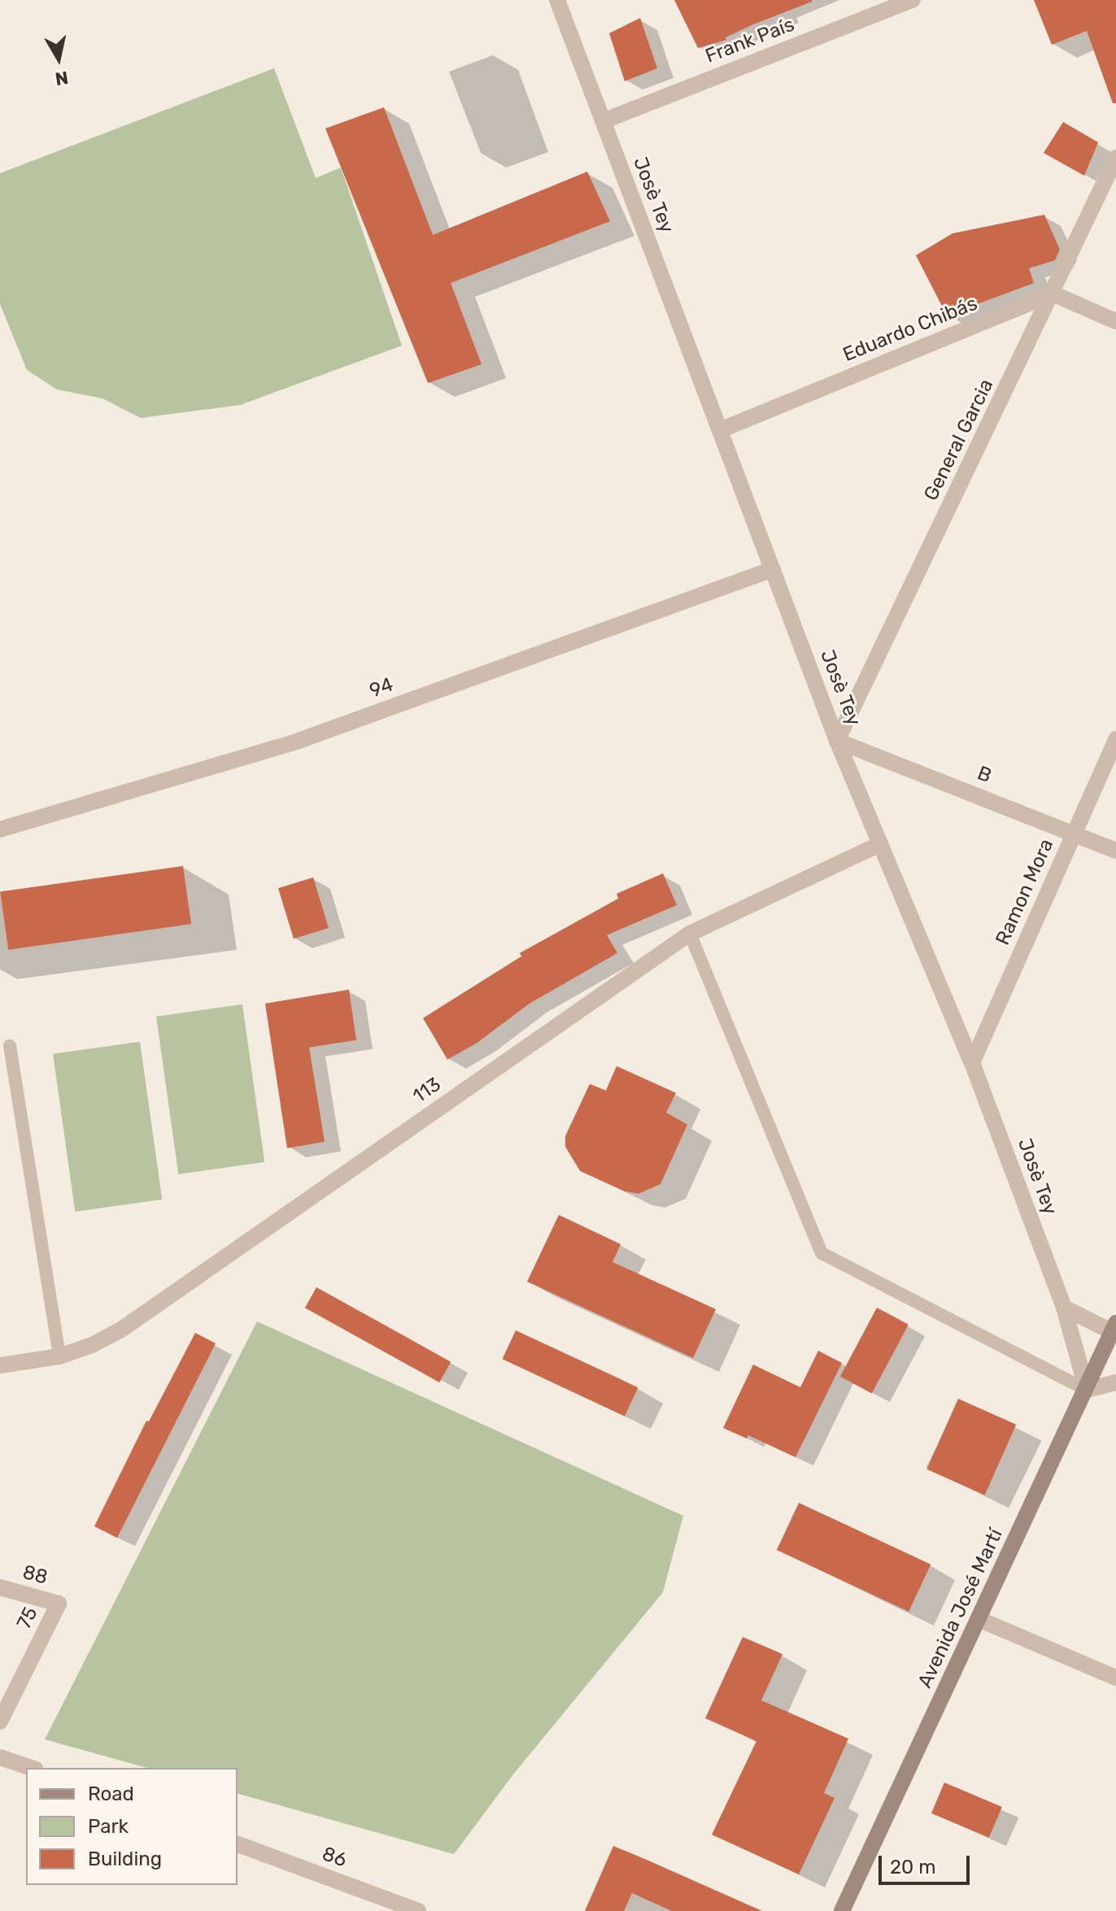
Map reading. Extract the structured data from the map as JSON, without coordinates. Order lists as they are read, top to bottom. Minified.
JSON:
{"streets":{"main road":["Avenida José Martí"],"street":["Frank País","Josè Tey","Eduardo Chibás","General Garcia","94","B","Ramon Mora","113","88","75","86"]},"crossings":[["Frank País","Josè Tey"],["Josè Tey","Eduardo Chibás"],["Josè Tey","General Garcia"],["Josè Tey","94"],["Josè Tey","B"],["Josè Tey","Ramon Mora"],["Josè Tey","113"],["Josè Tey","Avenida José Martí"],["Eduardo Chibás","General Garcia"],["General Garcia","B"],["B","Ramon Mora"],["88","75"]],"legend":["Road","Park","Building"],"scale_bar":"20 m","north":"bottom"}
